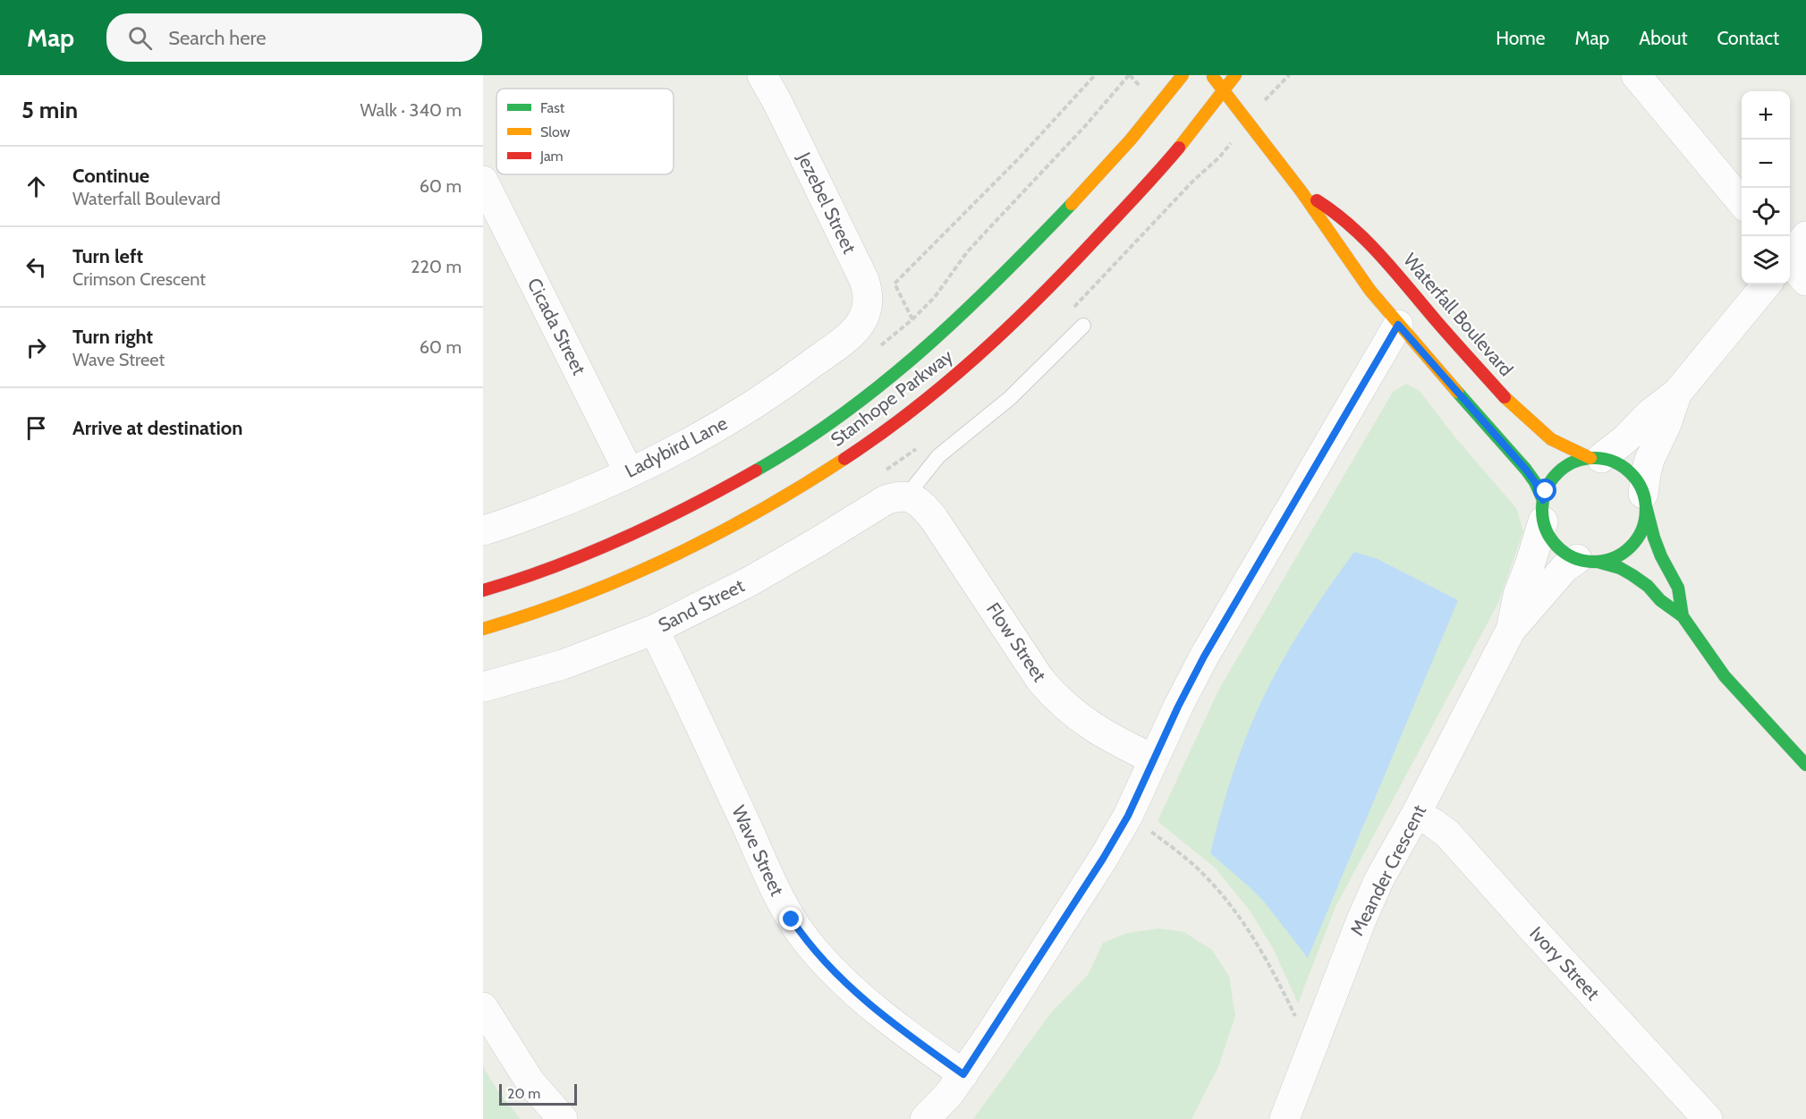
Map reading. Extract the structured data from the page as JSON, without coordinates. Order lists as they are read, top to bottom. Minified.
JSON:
{"streets":{"main road":["Waterfall Boulevard","Stanhope Parkway"],"street":["Jezebel Street","Cicada Street","Ladybird Lane","Sand Street","Flow Street","Wave Street","Meander Crescent","Ivory Street"]},"crossings":[["Jezebel Street","Ladybird Lane"],["Waterfall Boulevard","Stanhope Parkway"],["Waterfall Boulevard","Meander Crescent"],["Cicada Street","Ladybird Lane"],["Sand Street","Flow Street"],["Sand Street","Wave Street"],["Meander Crescent","Ivory Street"]],"legend":["Fast","Slow","Jam"],"scale_bar":"20 m","page":{"header":"Map","search":"Search here","nav":["Home","Map","About","Contact"],"heading":["5 min","Walk · 340 m"],"map_buttons":["+","−"],"list":[["Continue","Waterfall Boulevard","60 m"],["Turn left","Crimson Crescent","220 m"],["Turn right","Wave Street","60 m"],"Arrive at destination"],"scale":"20 m"}}
